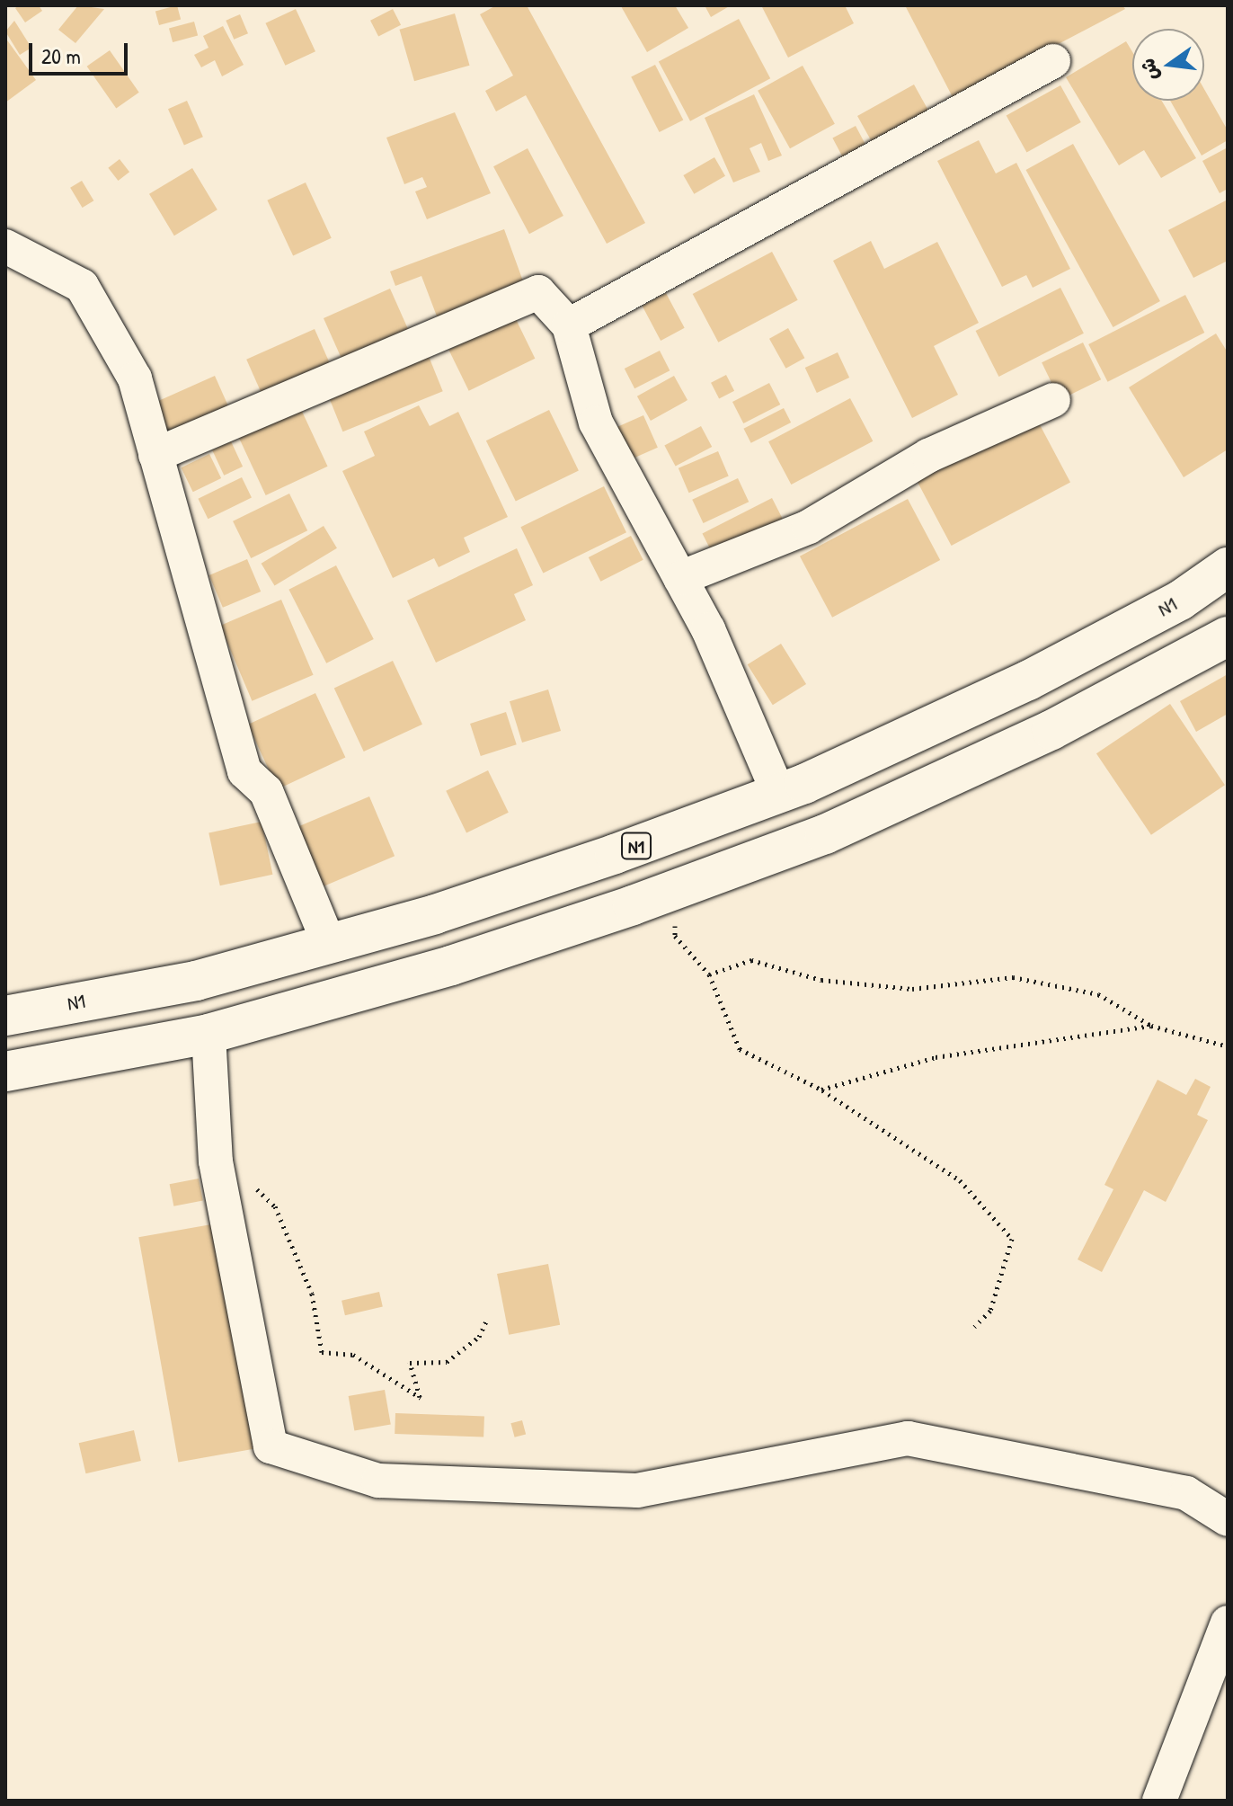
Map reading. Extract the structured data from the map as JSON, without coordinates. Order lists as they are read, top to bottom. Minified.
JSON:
{"streets":{"highway":["N1"]},"scale_bar":"20 m","north":"left"}
